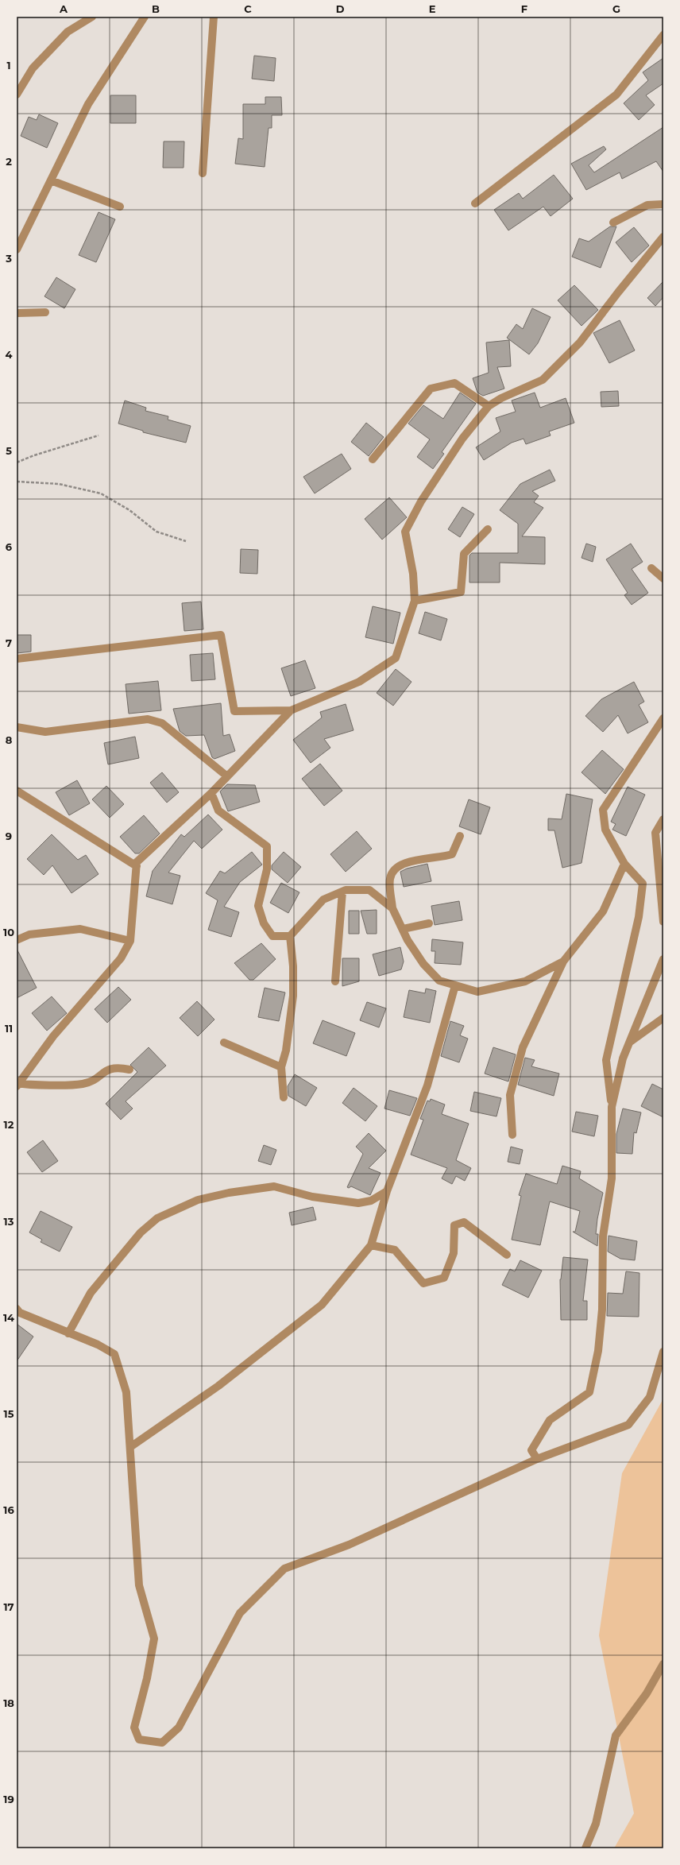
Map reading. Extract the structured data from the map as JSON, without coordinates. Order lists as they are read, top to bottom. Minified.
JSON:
{"grid":{"columns":["A","B","C","D","E","F","G"],"rows":["1","2","3","4","5","6","7","8","9","10","11","12","13","14","15","16","17","18","19"]}}
